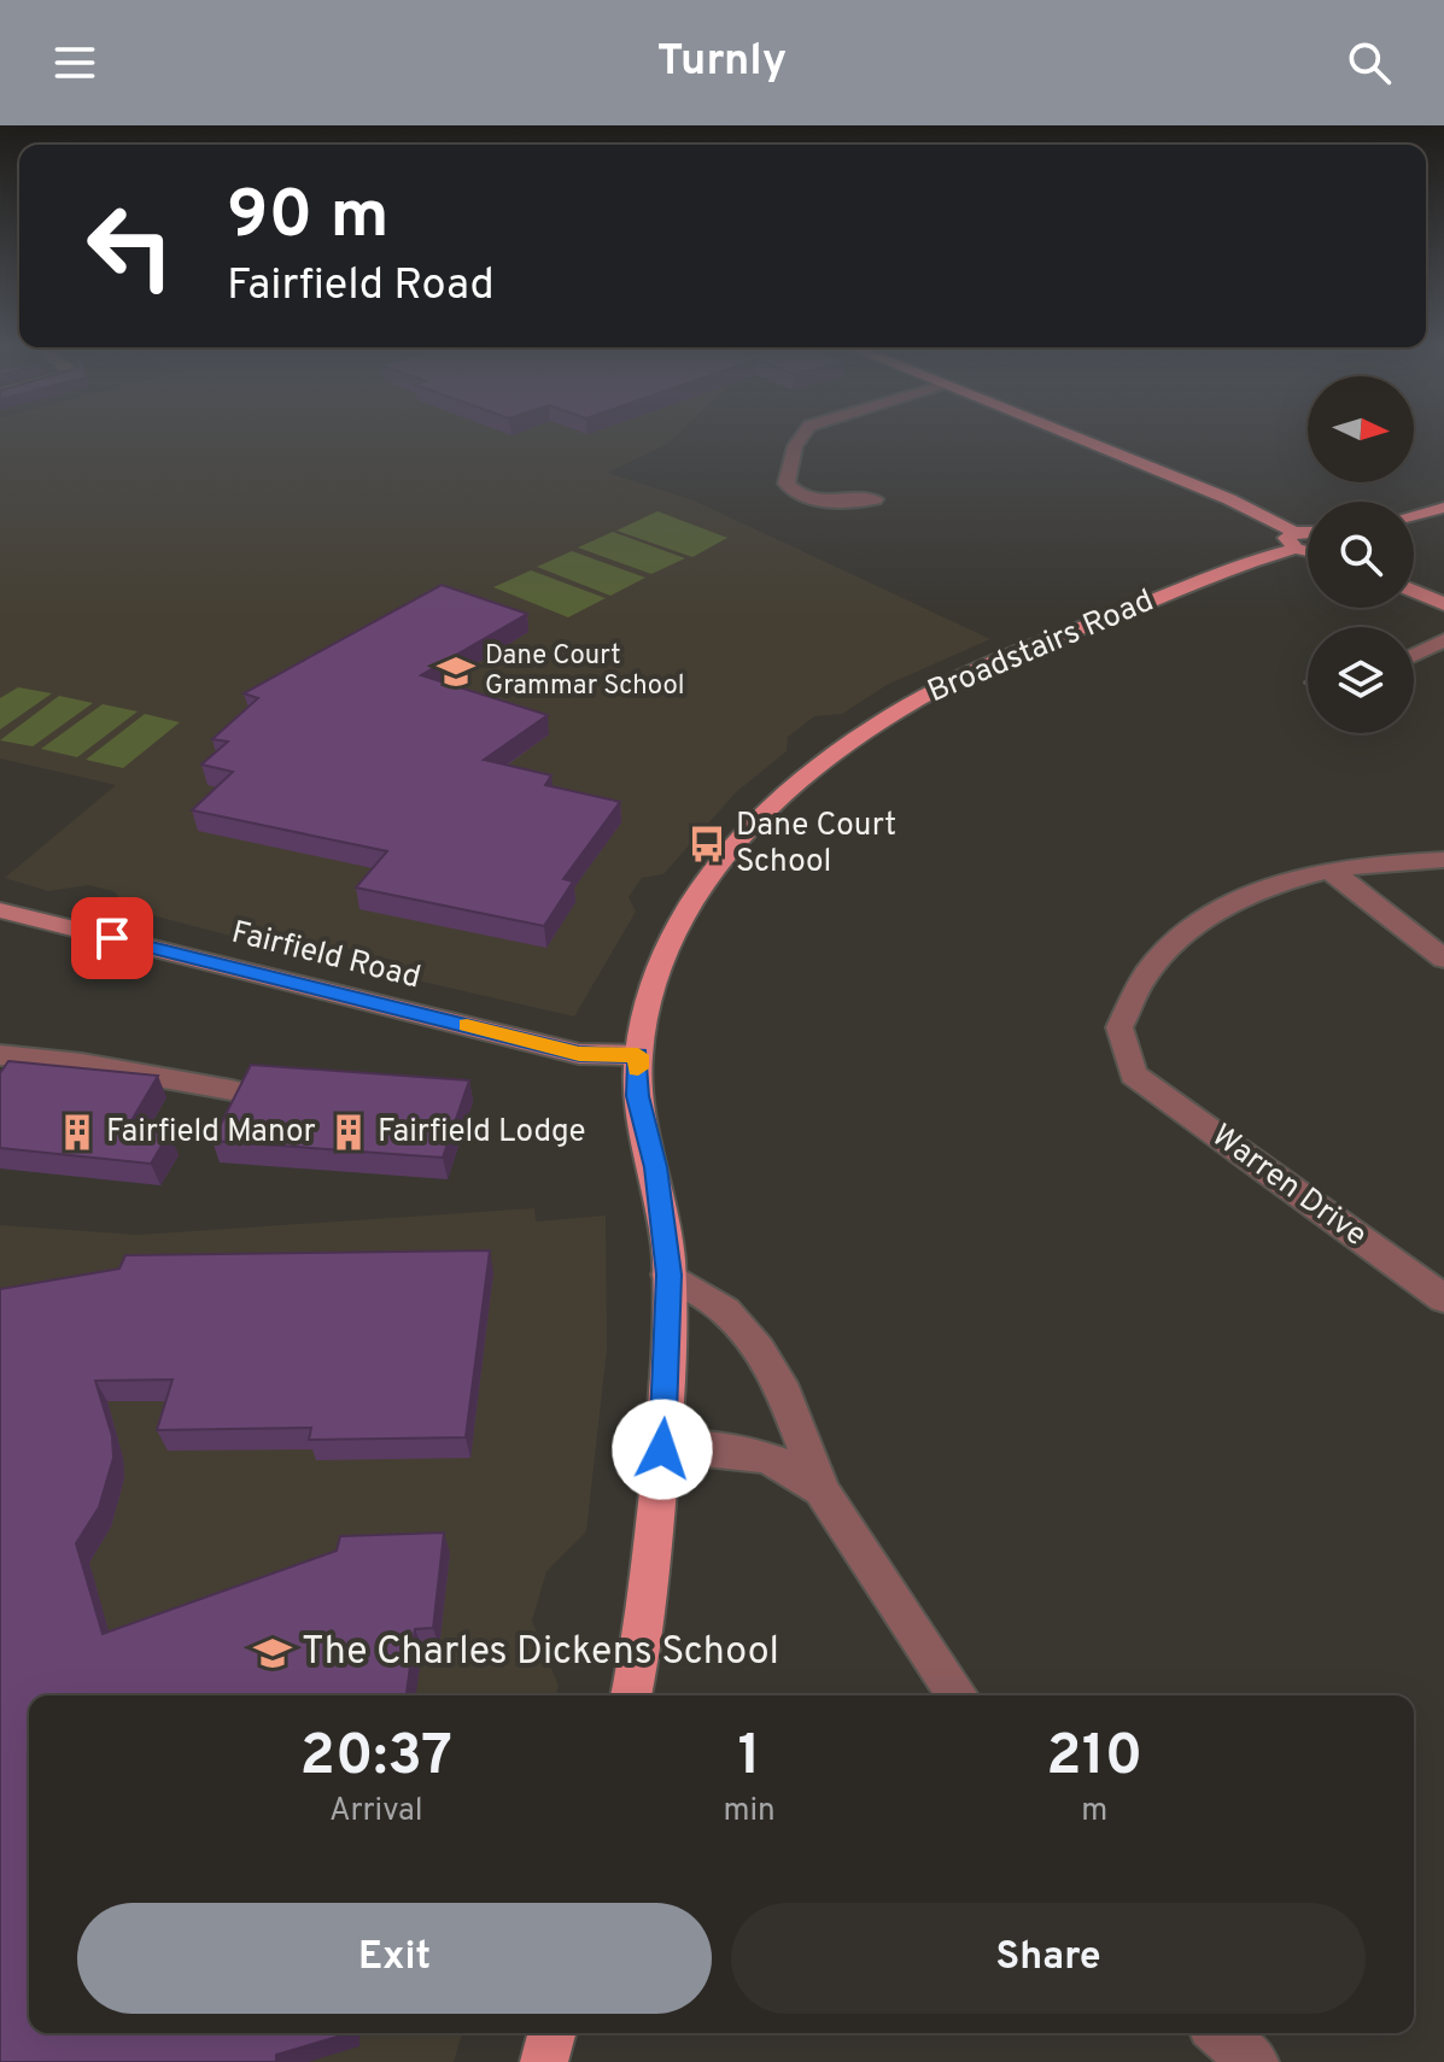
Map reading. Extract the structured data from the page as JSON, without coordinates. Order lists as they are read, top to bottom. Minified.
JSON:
{"streets":{"main road":["Broadstairs Road"],"street":["Fairfield Road","Warren Drive"]},"crossings":[["Broadstairs Road","Fairfield Road"]],"places":{"school or university":["Dane Court Grammar School","The Charles Dickens School"],"bus stop":["Dane Court School"],"building":["Fairfield Manor","Fairfield Lodge"]},"north":"right","page":{"header":"Turnly","turn":["90 m","Fairfield Road"],"eta":["20:37","Arrival","1","min","210","m"],"buttons":["Exit","Share"]}}
